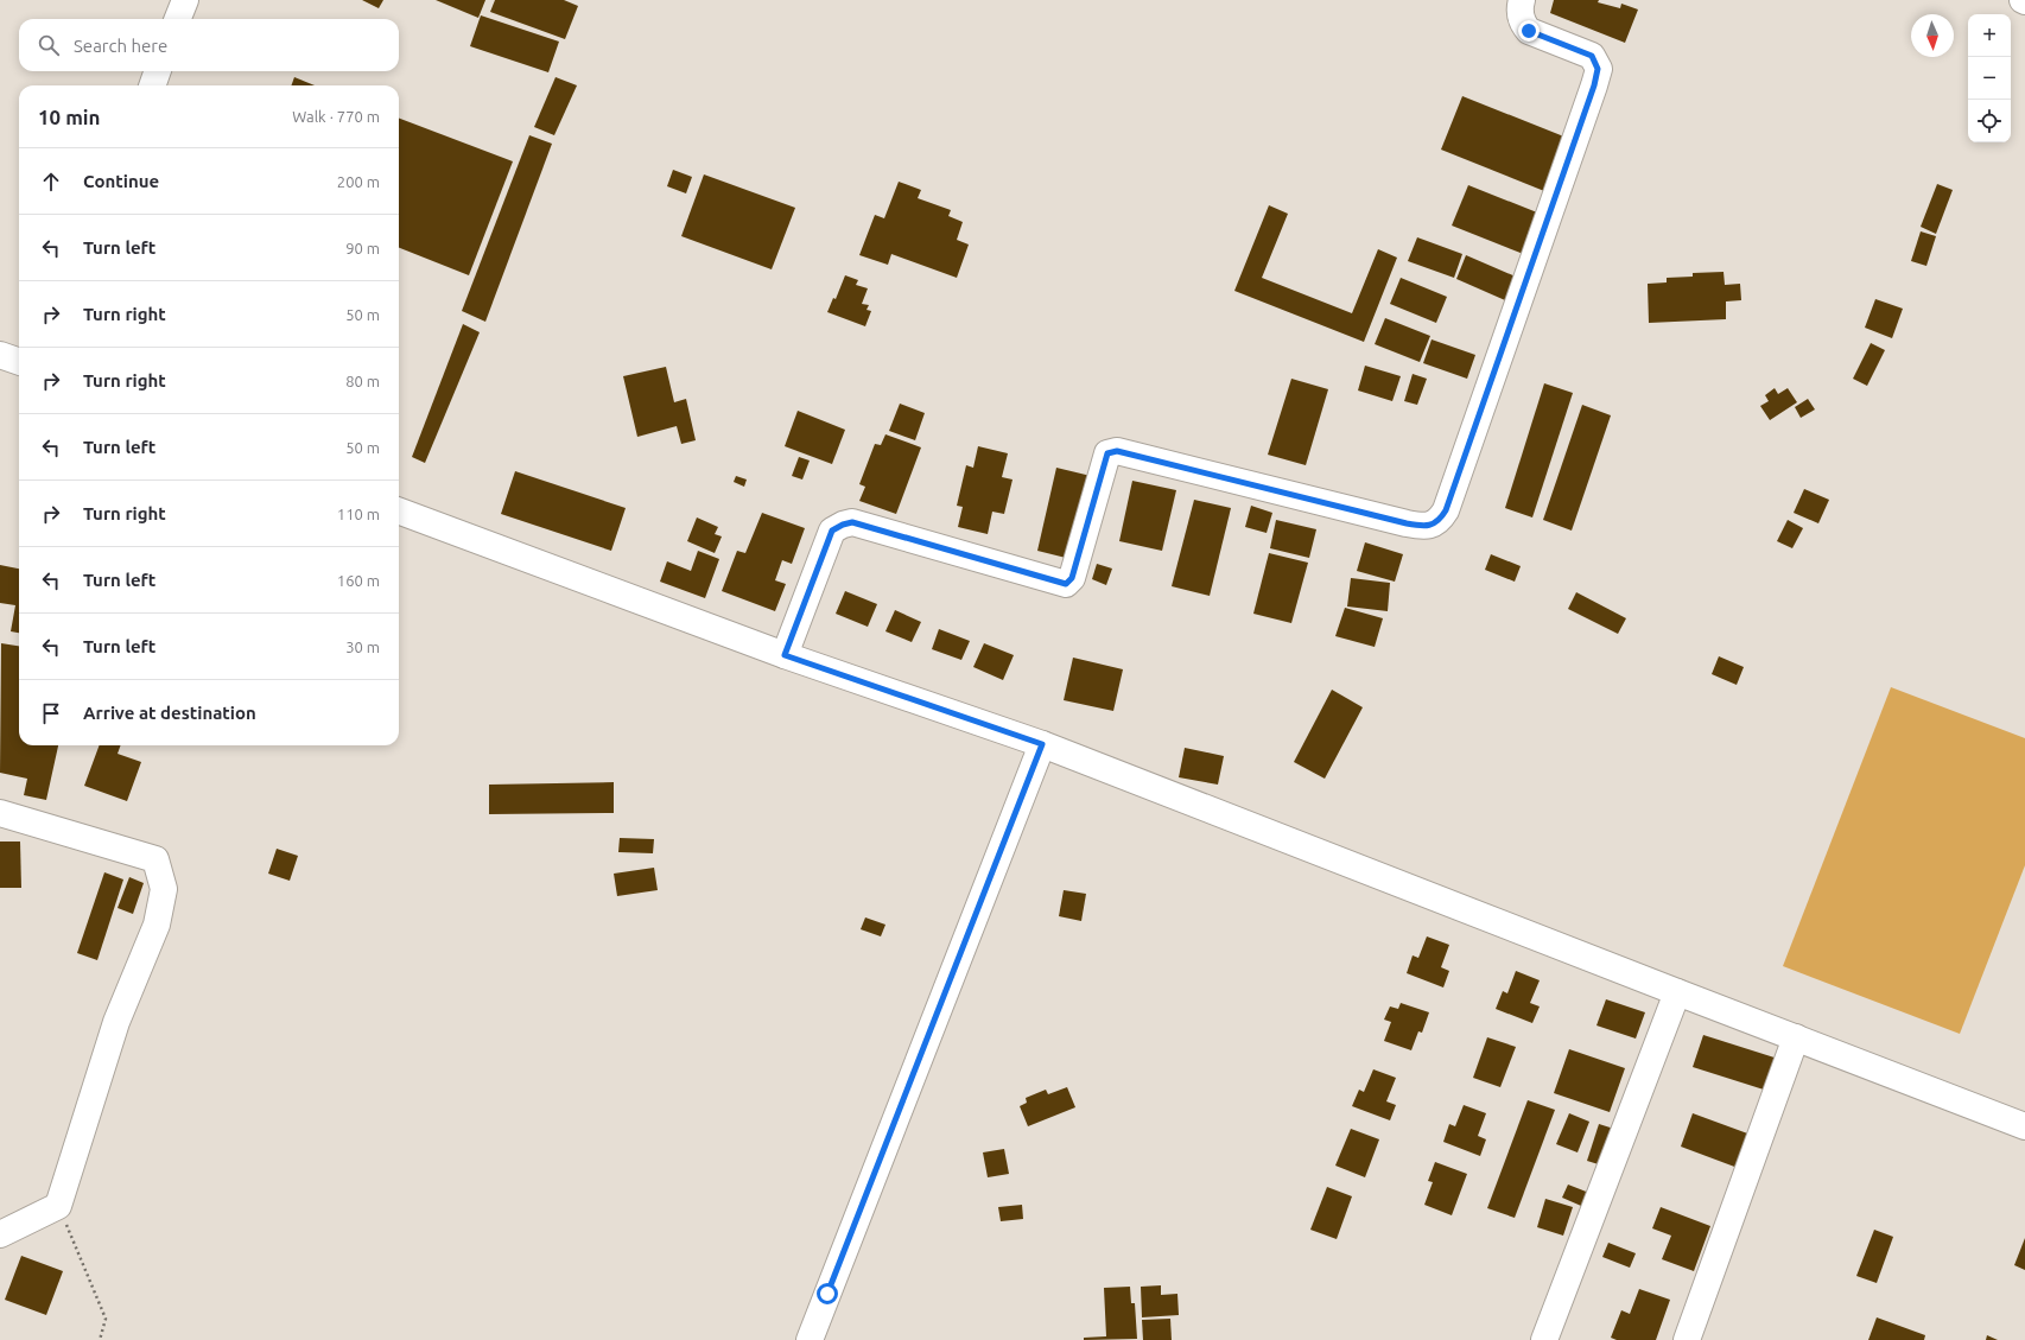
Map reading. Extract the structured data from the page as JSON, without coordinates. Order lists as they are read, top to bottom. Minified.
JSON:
{"north":"bottom","page":{"map_buttons":["+","−"],"search":"Search here","heading":["10 min","Walk · 770 m"],"list":[["Continue","200 m"],["Turn left","90 m"],["Turn right","50 m"],["Turn right","80 m"],["Turn left","50 m"],["Turn right","110 m"],["Turn left","160 m"],["Turn left","30 m"],"Arrive at destination"]}}
